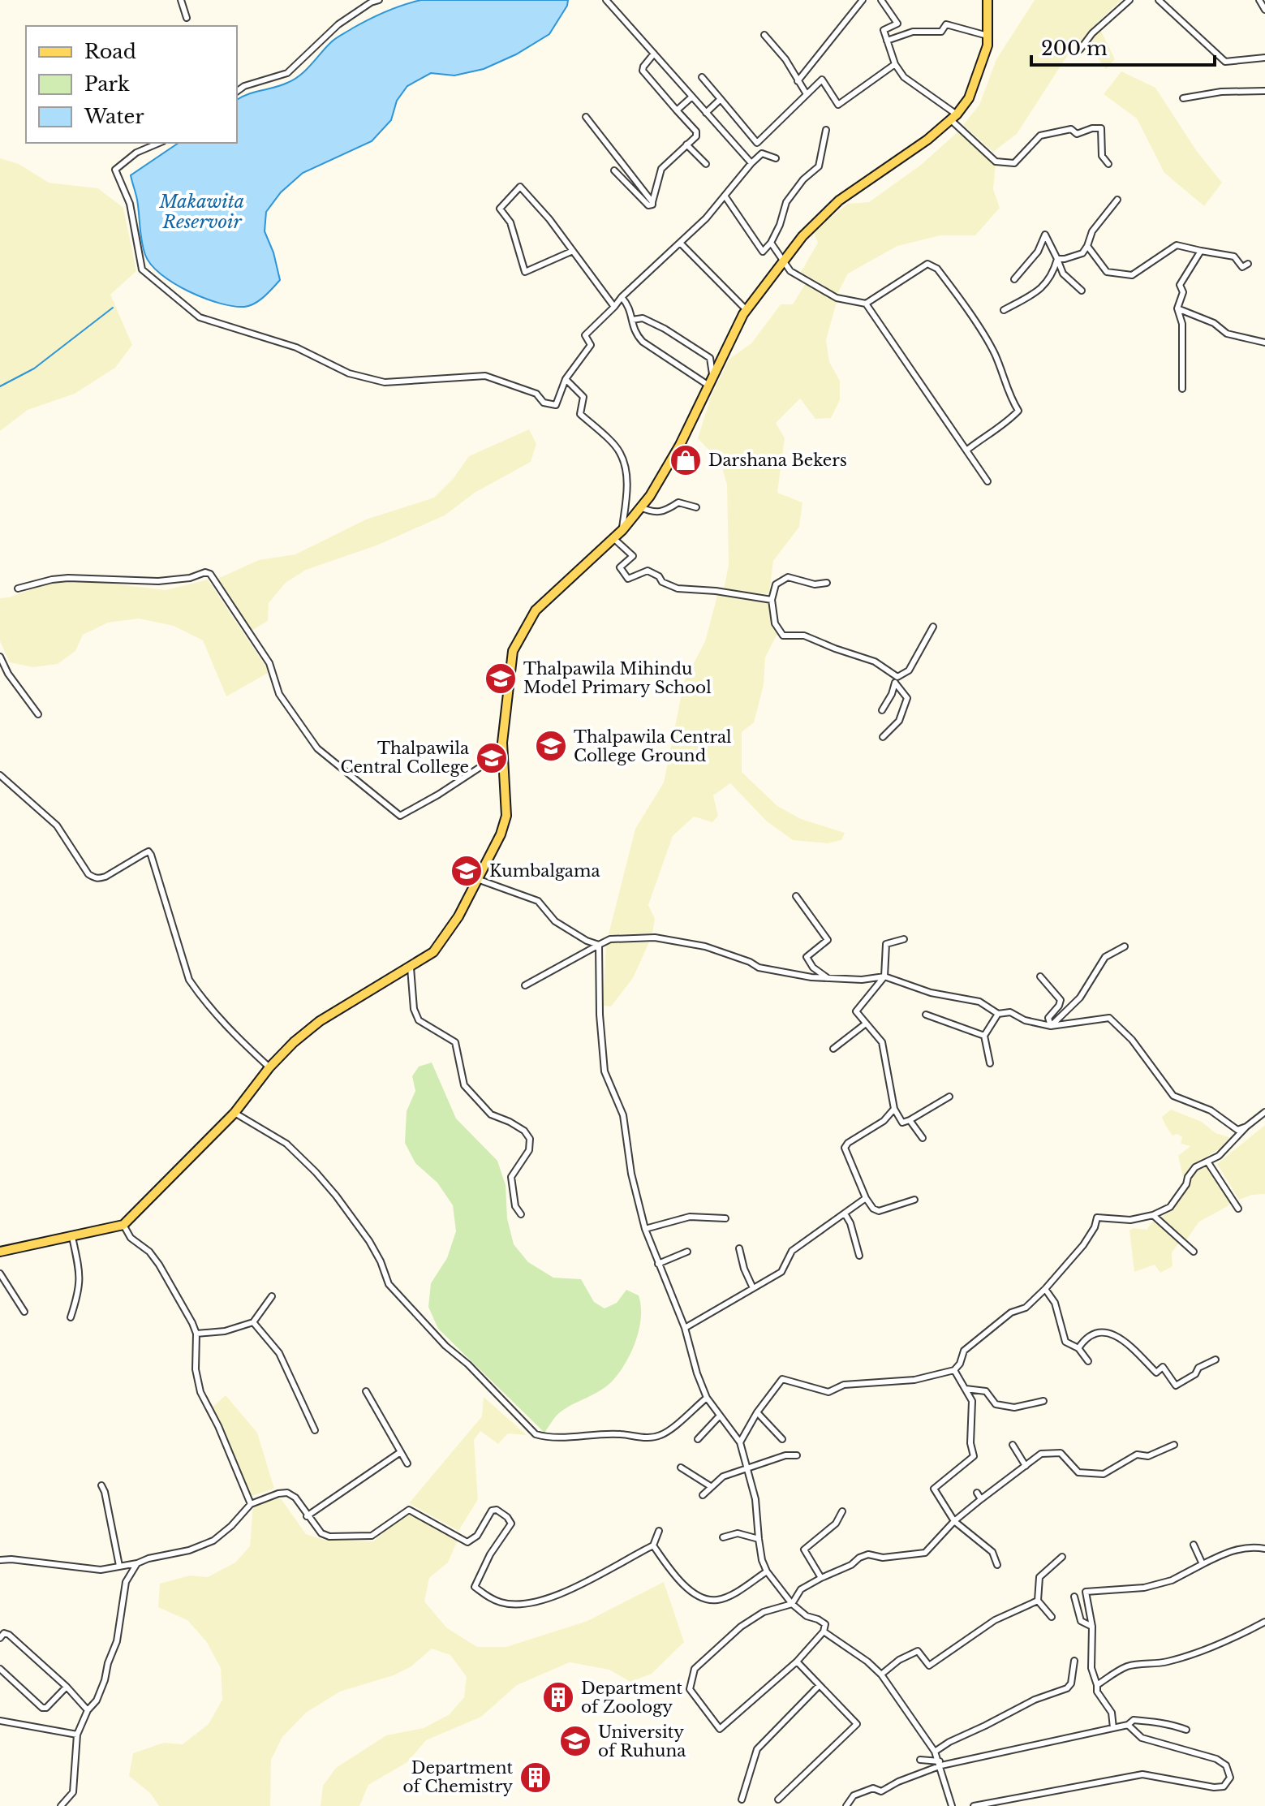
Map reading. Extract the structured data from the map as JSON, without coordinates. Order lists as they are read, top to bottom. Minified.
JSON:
{"water":["Makawita Reservoir"],"places":{"shop":["Darshana Bekers"],"school or university":["Thalpawila Mihindu Model Primary School","Thalpawila Central College Ground","Thalpawila Central College","Kumbalgama","University of Ruhuna"],"building":["Department of Zoology","Department of Chemistry"]},"legend":["Road","Park","Water"],"scale_bar":"200 m"}
